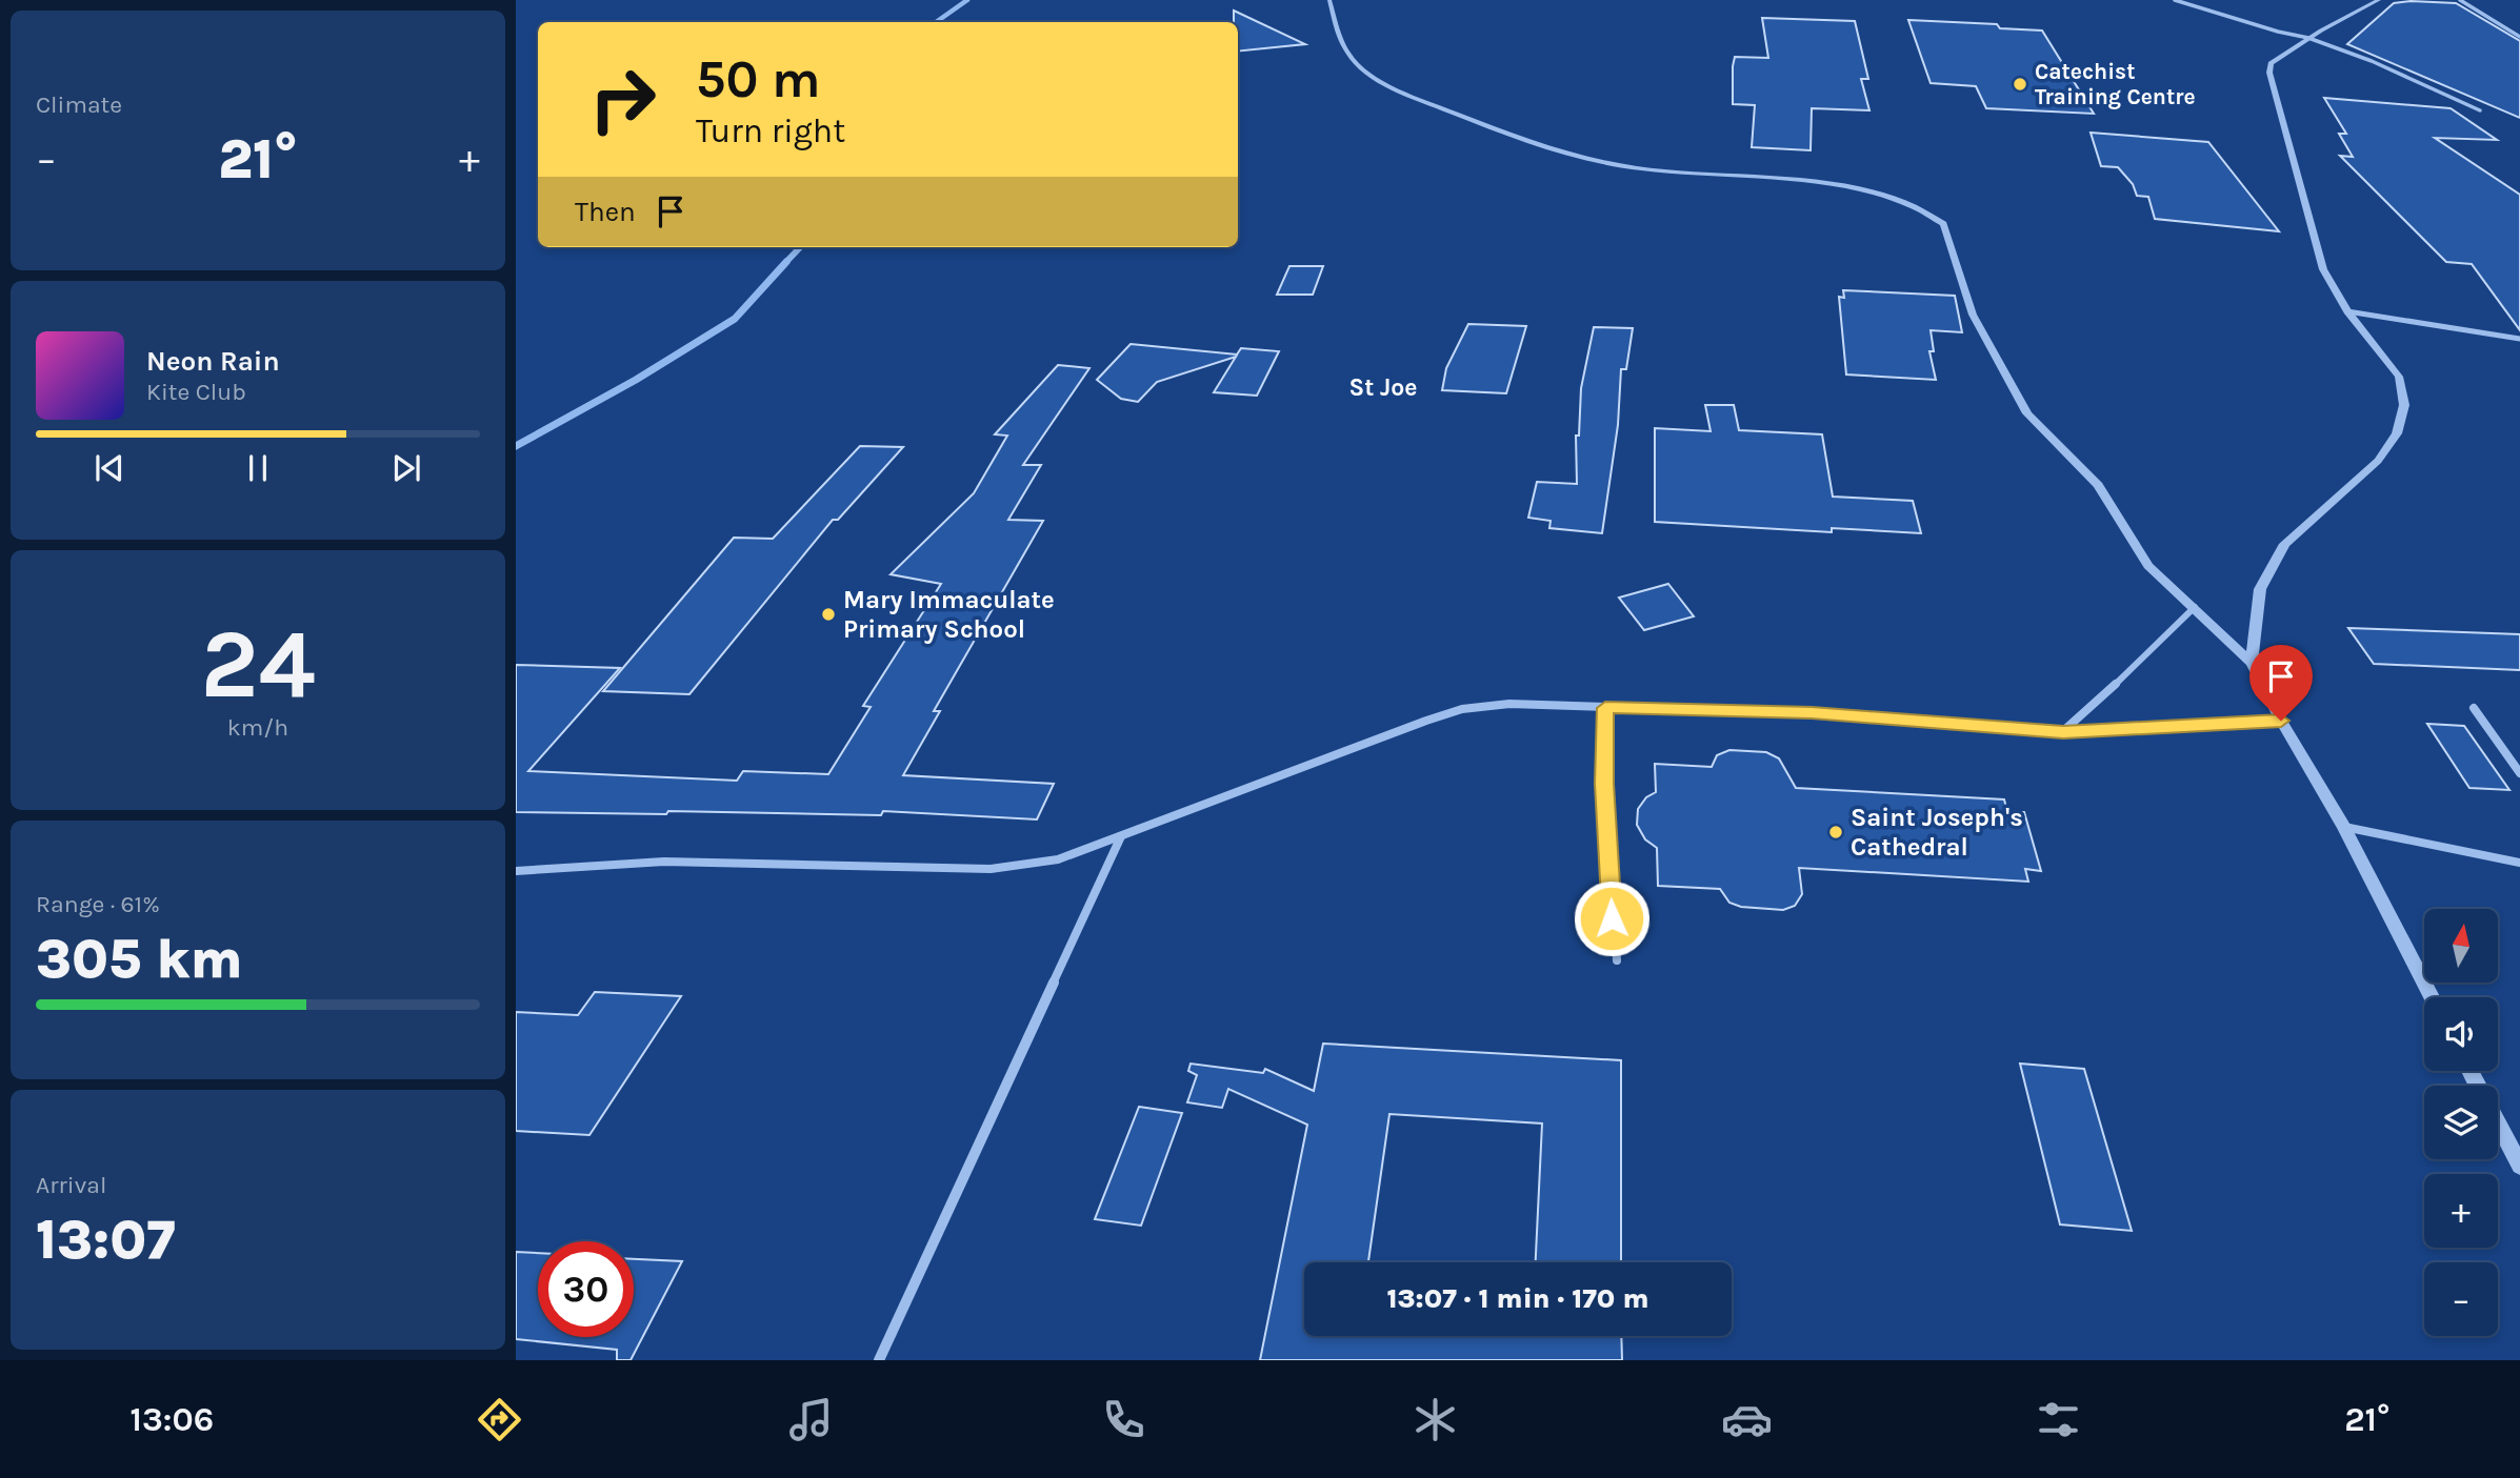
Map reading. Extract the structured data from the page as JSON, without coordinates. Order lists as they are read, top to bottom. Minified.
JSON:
{"districts":["St Joe"],"places":["Catechist Training Centre","Mary Immaculate Primary School","Saint Joseph's Cathedral"],"north":"top","page":{"tile":["Climate",["24","km/h"],["Range · 61%","305 km"],["Arrival","13:07"]],"turn":["50 m","Turn right"],"heat":["−","21°","+"],"then":"Then","song":["Neon Rain","Kite Club"],"map_buttons":["+","−"],"limit":"30","trip":"13:07 · 1 min · 170 m","tabs":["13:06","21°"]}}
